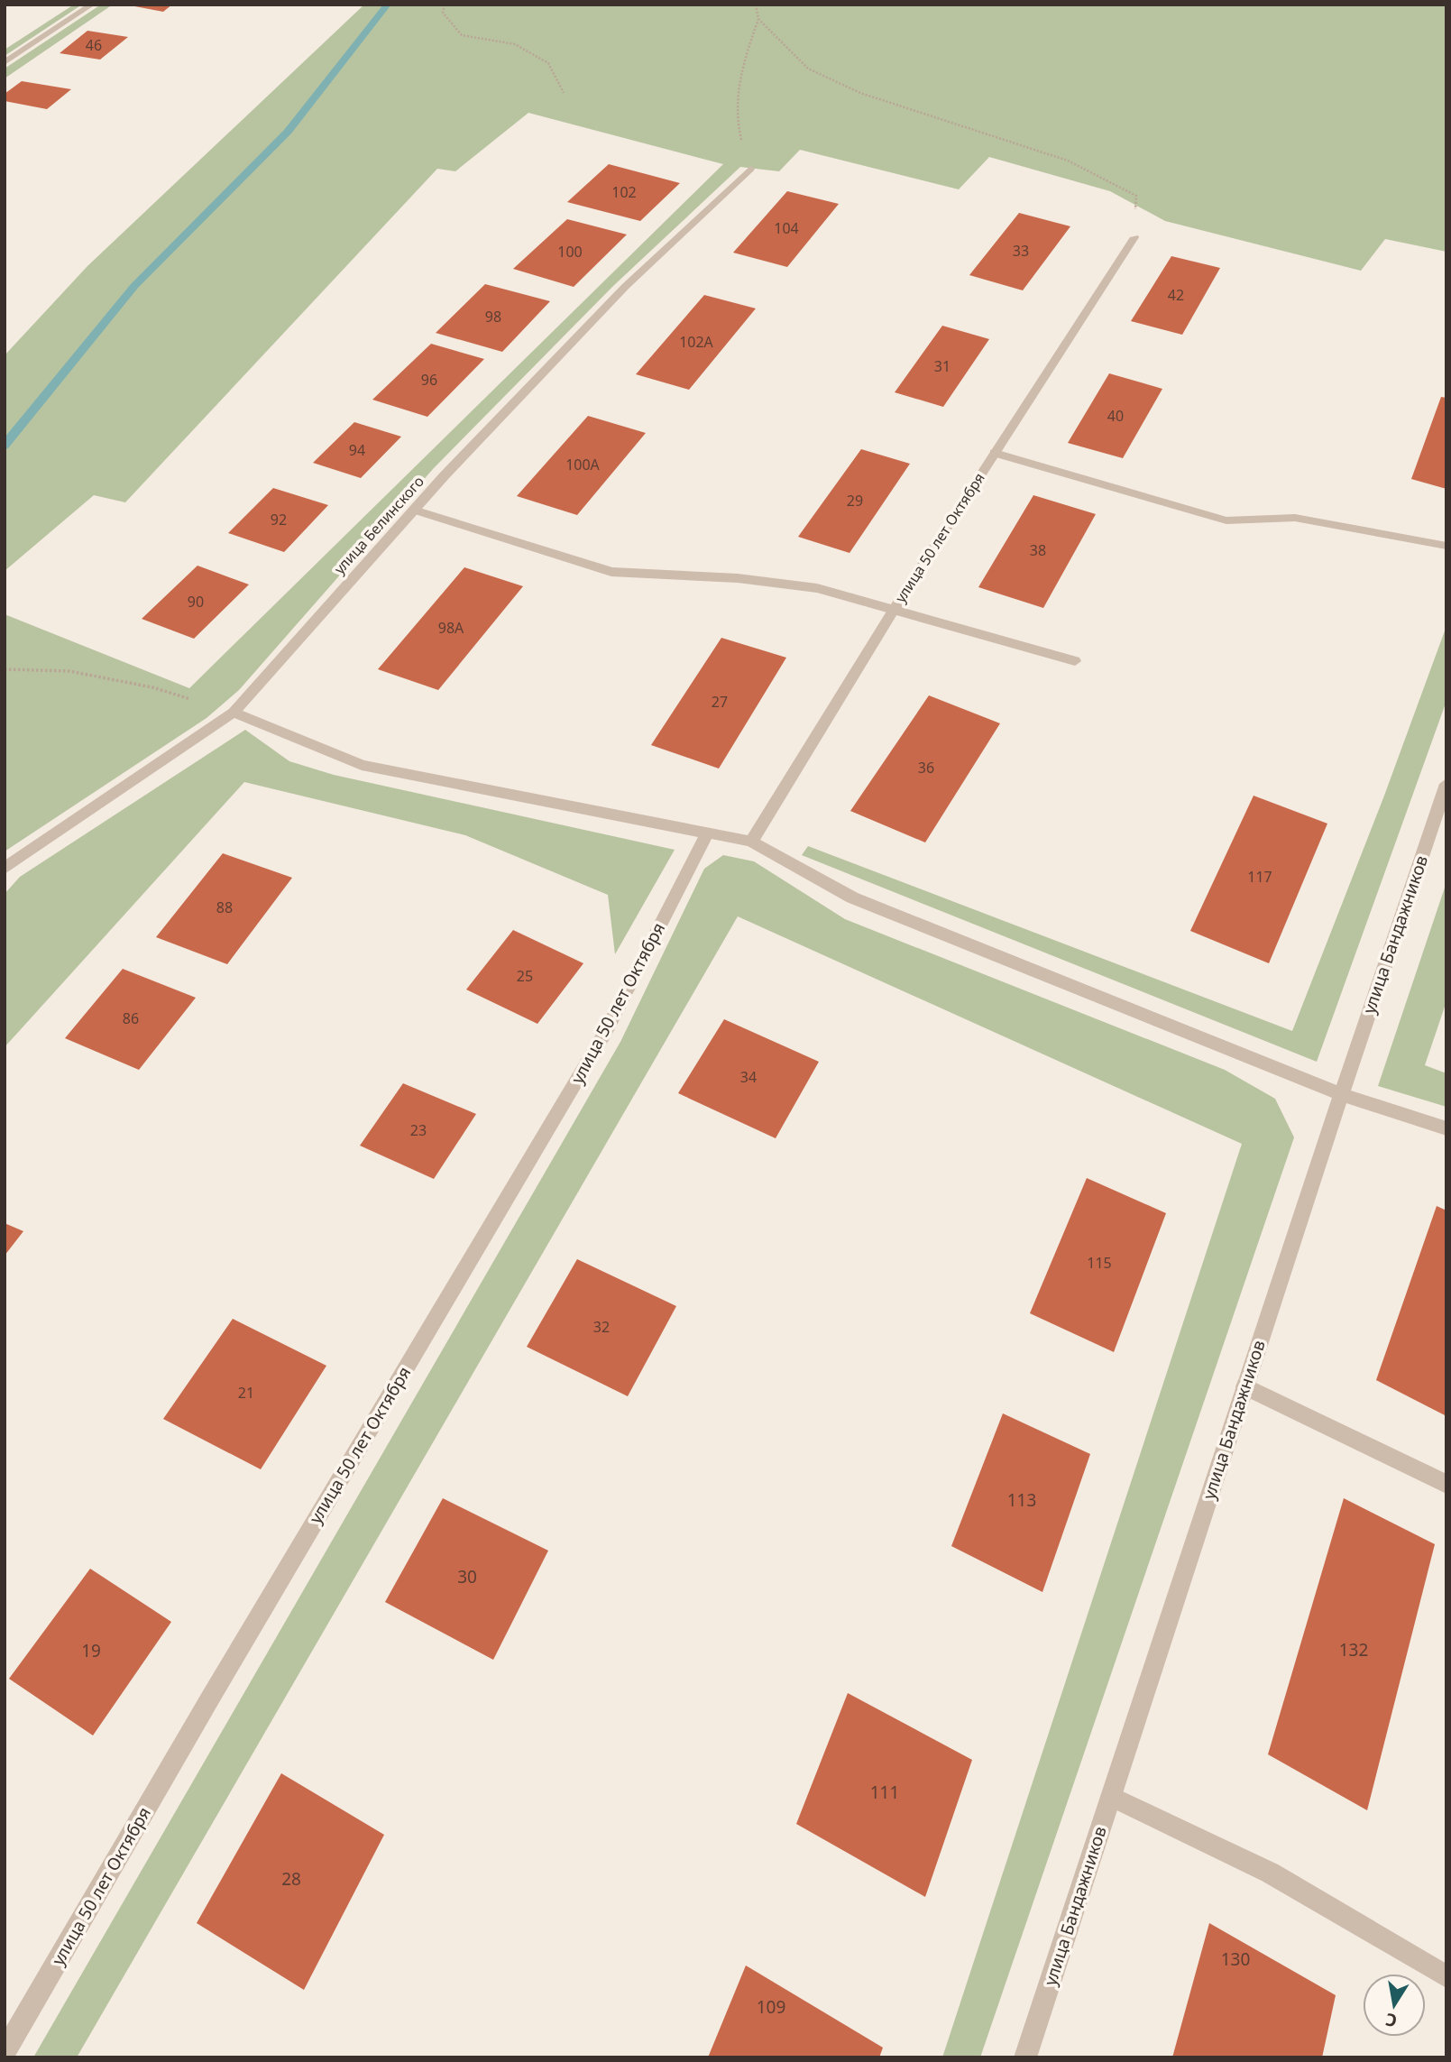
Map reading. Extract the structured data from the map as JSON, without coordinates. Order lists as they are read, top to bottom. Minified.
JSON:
{"streets":{"street":["улица Белинского","улица 50 лет Октября","улица Бандажников"]},"house_numbers":["46","102","104","33","100","42","98","102А","31","96","40","94","100А","29","92","38","90","98А","27","36","117","88","25","86","34","23","115","32","21","113","30","132","19","111","28","130","109"],"north":"bottom"}
